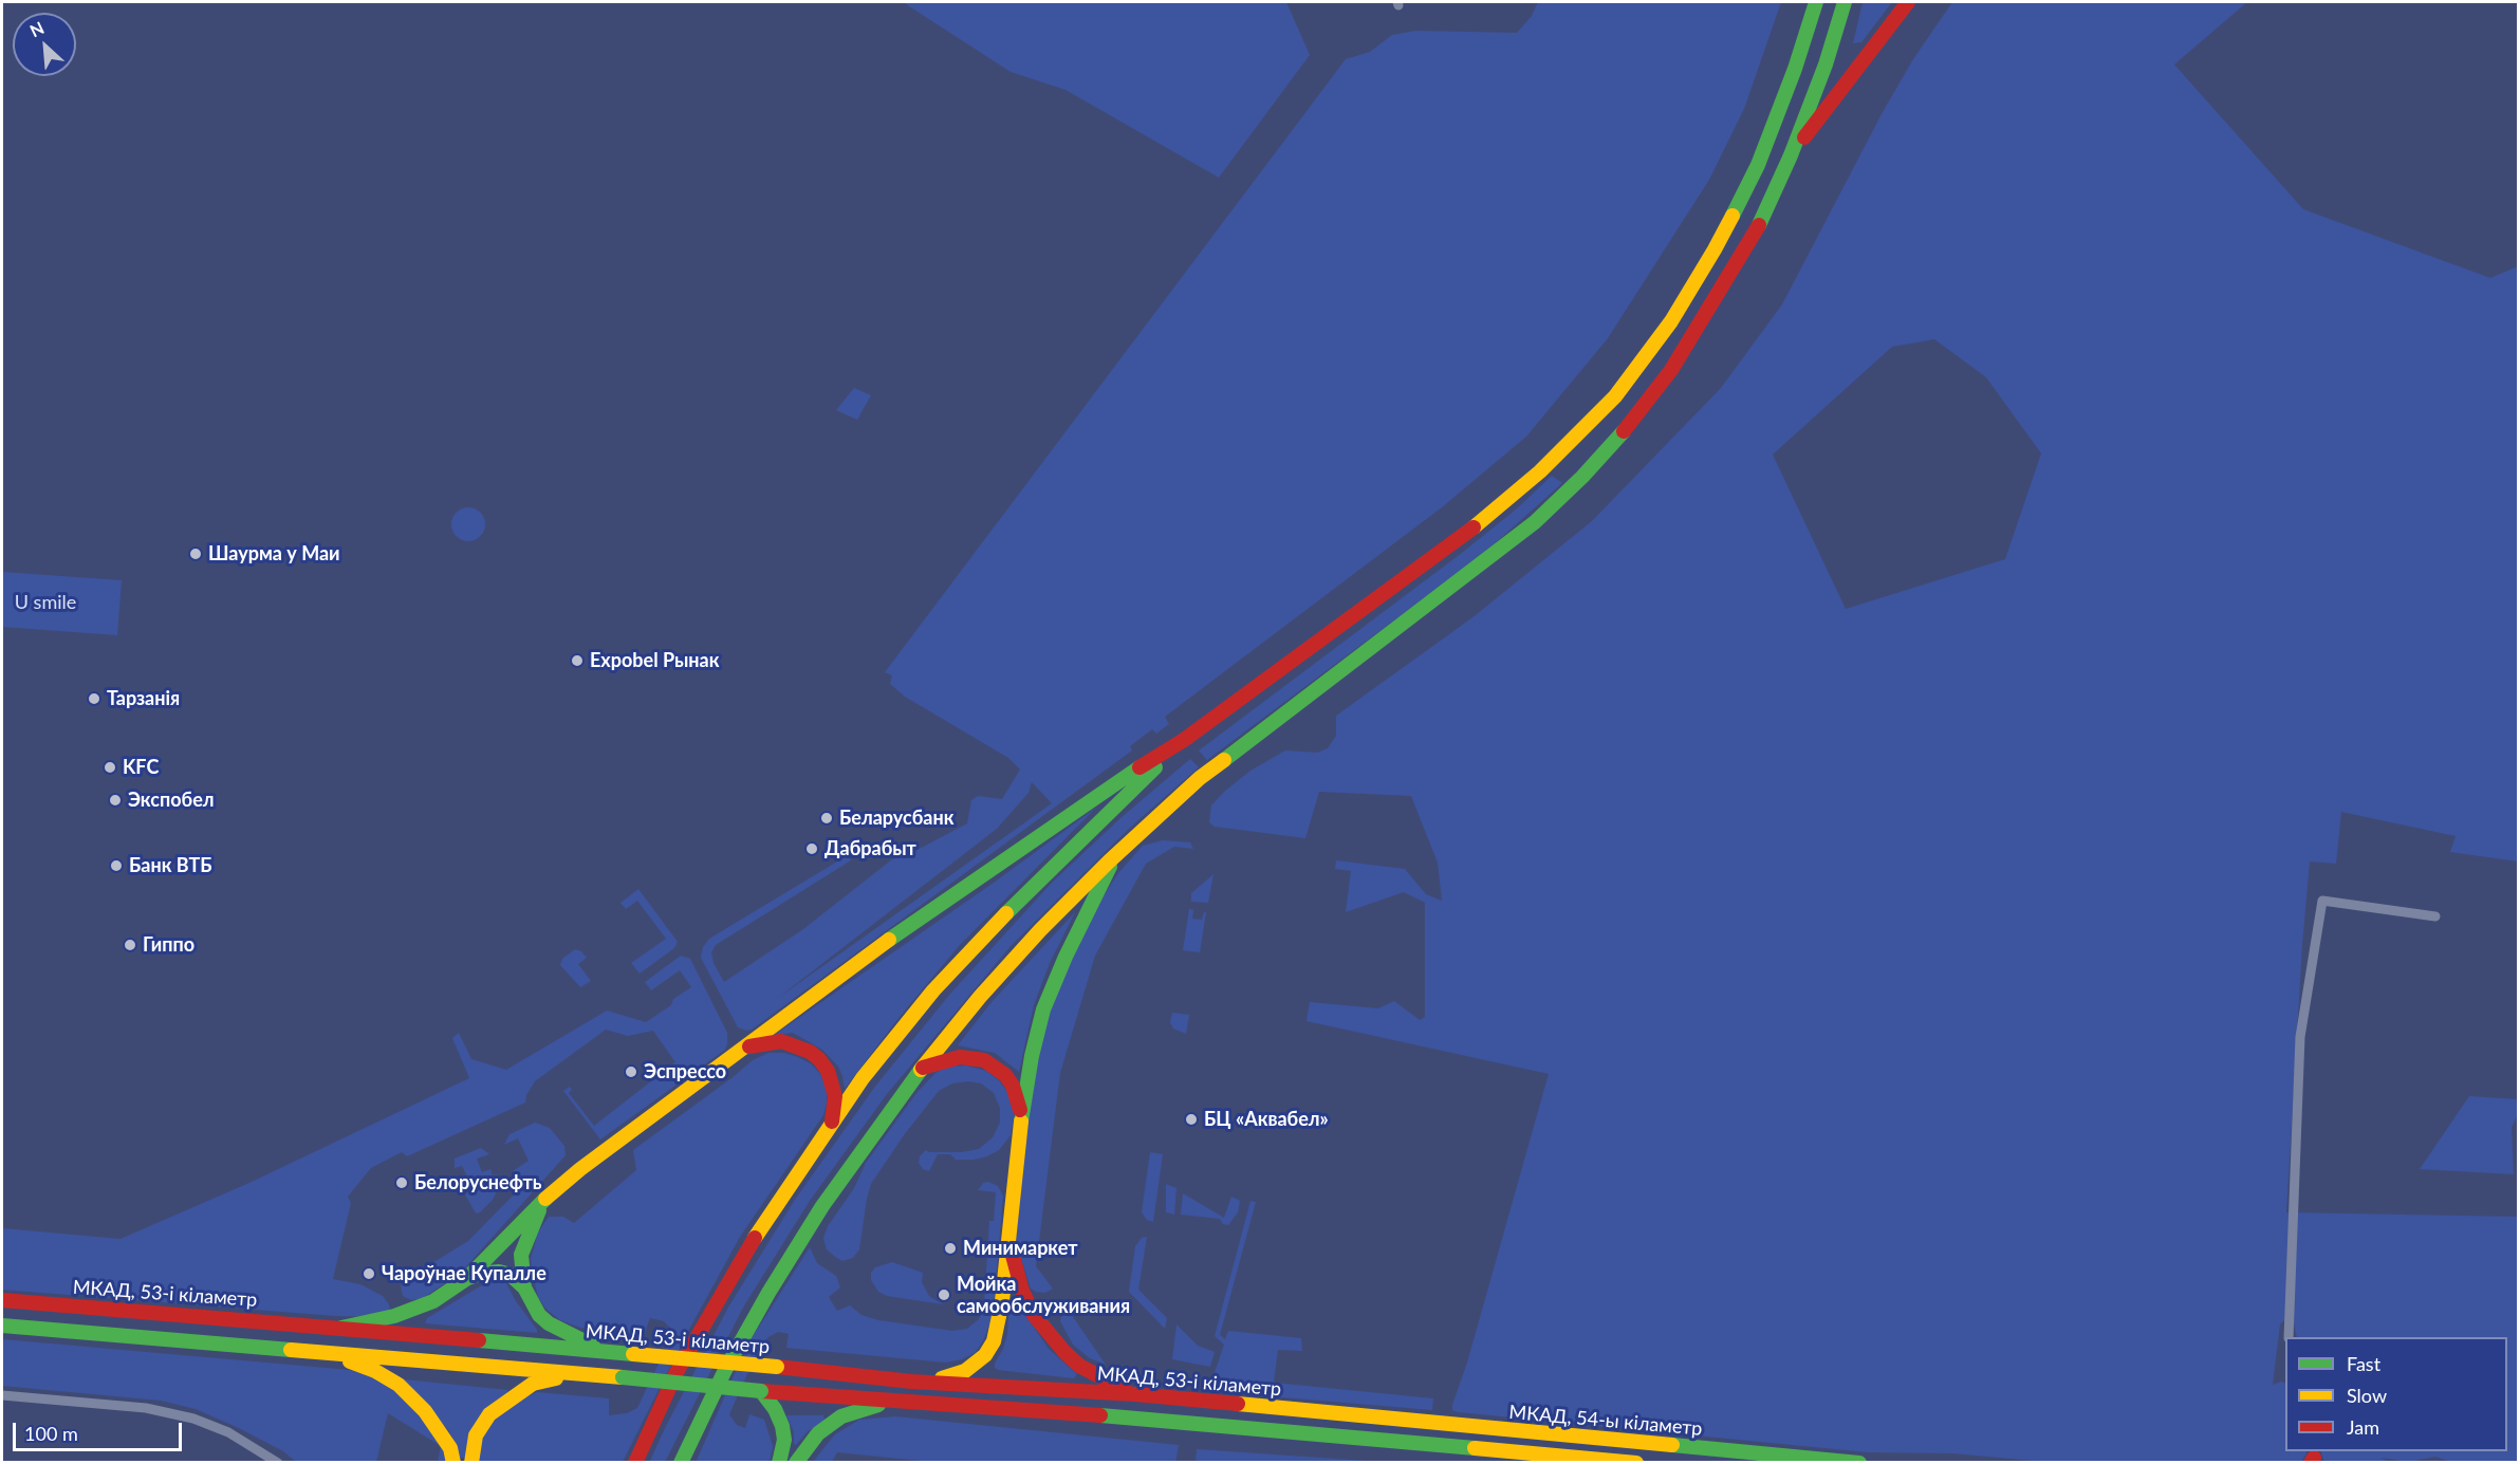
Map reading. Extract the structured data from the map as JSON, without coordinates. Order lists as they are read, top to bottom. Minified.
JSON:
{"streets":{"highway":["МКАД, 53-і кіламетр","МКАД, 54-ы кіламетр"]},"crossings":[["МКАД, 53-і кіламетр","МКАД, 54-ы кіламетр"]],"parks":["U smile"],"places":["Шаурма у Маи","Expobel Рынак","Тарзанія","KFC","Экспобел","Беларусбанк","Дабрабыт","Банк ВТБ","Гиппо","Эспрессо","БЦ «Аквабел»","Белоруснефть","Минимаркет","Чароўнае Купалле","Мойка самообслуживания"],"legend":["Fast","Slow","Jam"],"scale_bar":"100 m","north":"top left"}
